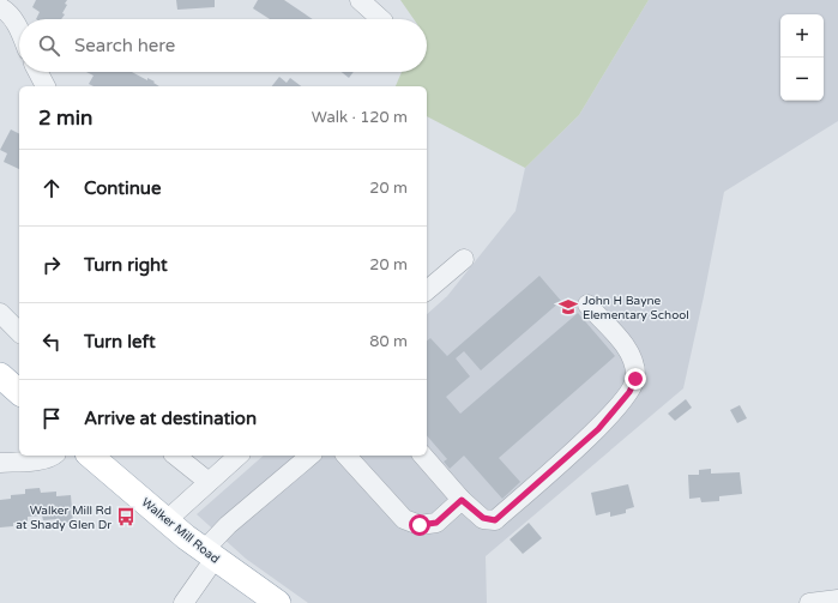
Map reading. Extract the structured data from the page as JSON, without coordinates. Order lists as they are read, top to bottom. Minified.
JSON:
{"streets":{"main road":["Walker Mill Road"]},"places":{"school or university":["John H Bayne Elementary School"],"bus stop":["Walker Mill Rd at Shady Glen Dr"]},"page":{"map_buttons":["+","−"],"search":"Search here","heading":["2 min","Walk · 120 m"],"list":[["Continue","20 m"],["Turn right","20 m"],["Turn left","80 m"],"Arrive at destination"]}}
